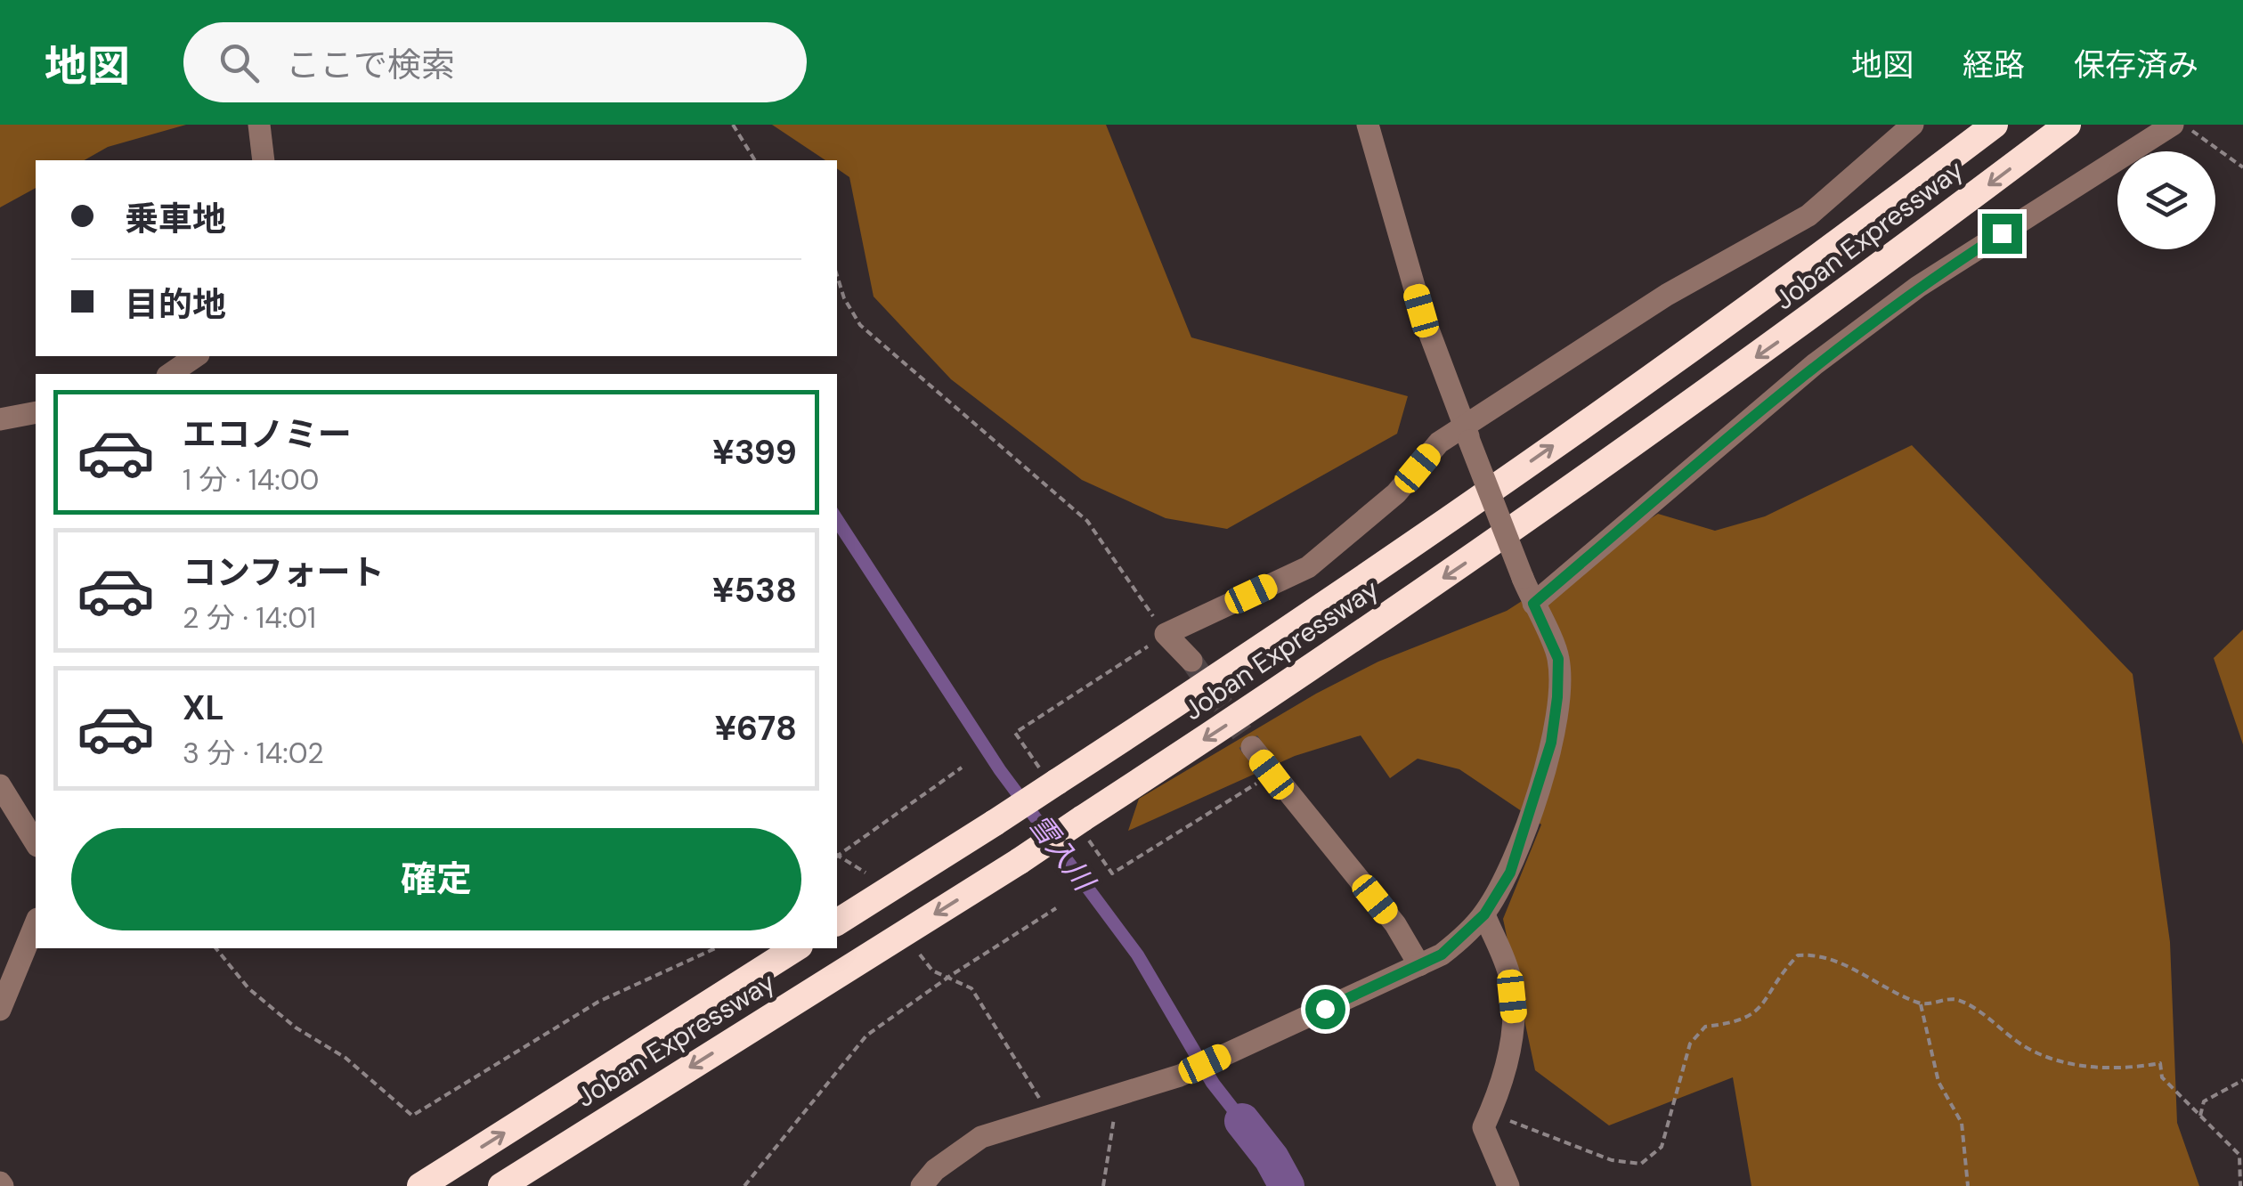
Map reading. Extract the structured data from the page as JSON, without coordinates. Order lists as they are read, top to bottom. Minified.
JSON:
{"streets":{"highway":["Joban Expressway"]},"water":["雪入川"],"page":{"header":"地図","search":"ここで検索","nav":["地図","経路","保存済み"],"banner":["乗車地","目的地"],"list":[{"name":"エコノミー","note":"1 分 · 14:00","value":"¥399"},{"name":"コンフォート","note":"2 分 · 14:01","value":"¥538"},{"name":"XL","note":"3 分 · 14:02","value":"¥678"}],"buttons":"確定"}}
